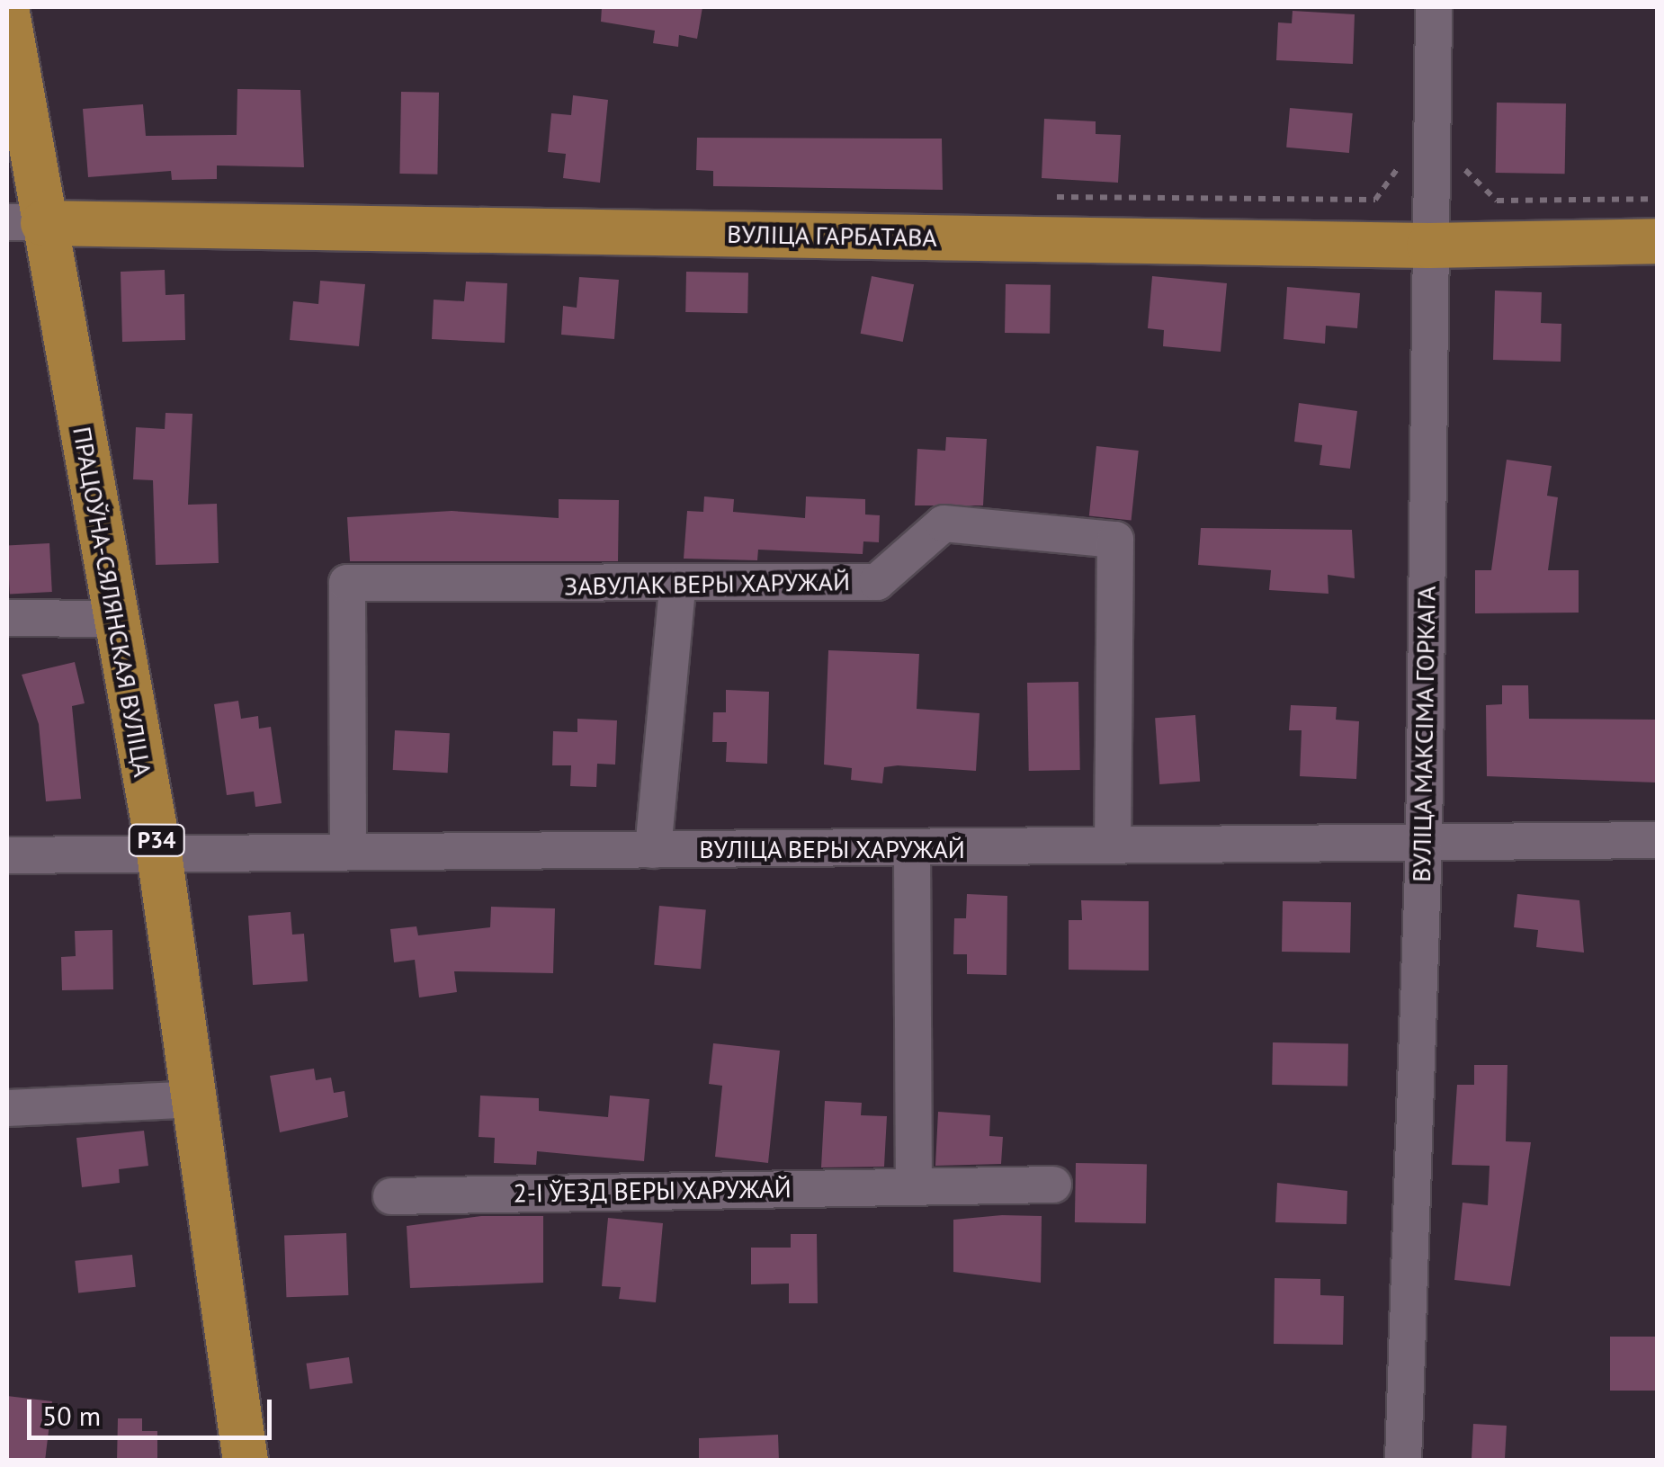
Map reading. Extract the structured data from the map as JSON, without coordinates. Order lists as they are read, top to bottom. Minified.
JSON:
{"streets":{"main road":["ВУЛІЦА ГАРБАТАВА","ПРАЦОЎНА-СЯЛЯНСКАЯ ВУЛІЦА","Р34"],"street":["ЗАВУЛАК ВЕРЫ ХАРУЖАЙ","ВУЛІЦА МАКСІМА ГОРКАГА","ВУЛІЦА ВЕРЫ ХАРУЖАЙ","2-І ЎЕЗД ВЕРЫ ХАРУЖАЙ"]},"crossings":[["ВУЛІЦА ГАРБАТАВА","ПРАЦОЎНА-СЯЛЯНСКАЯ ВУЛІЦА"],["ВУЛІЦА ГАРБАТАВА","ВУЛІЦА МАКСІМА ГОРКАГА"],["ЗАВУЛАК ВЕРЫ ХАРУЖАЙ","ВУЛІЦА ВЕРЫ ХАРУЖАЙ"],["ПРАЦОЎНА-СЯЛЯНСКАЯ ВУЛІЦА","ВУЛІЦА ВЕРЫ ХАРУЖАЙ"],["ВУЛІЦА МАКСІМА ГОРКАГА","ВУЛІЦА ВЕРЫ ХАРУЖАЙ"]],"scale_bar":"50 m"}
